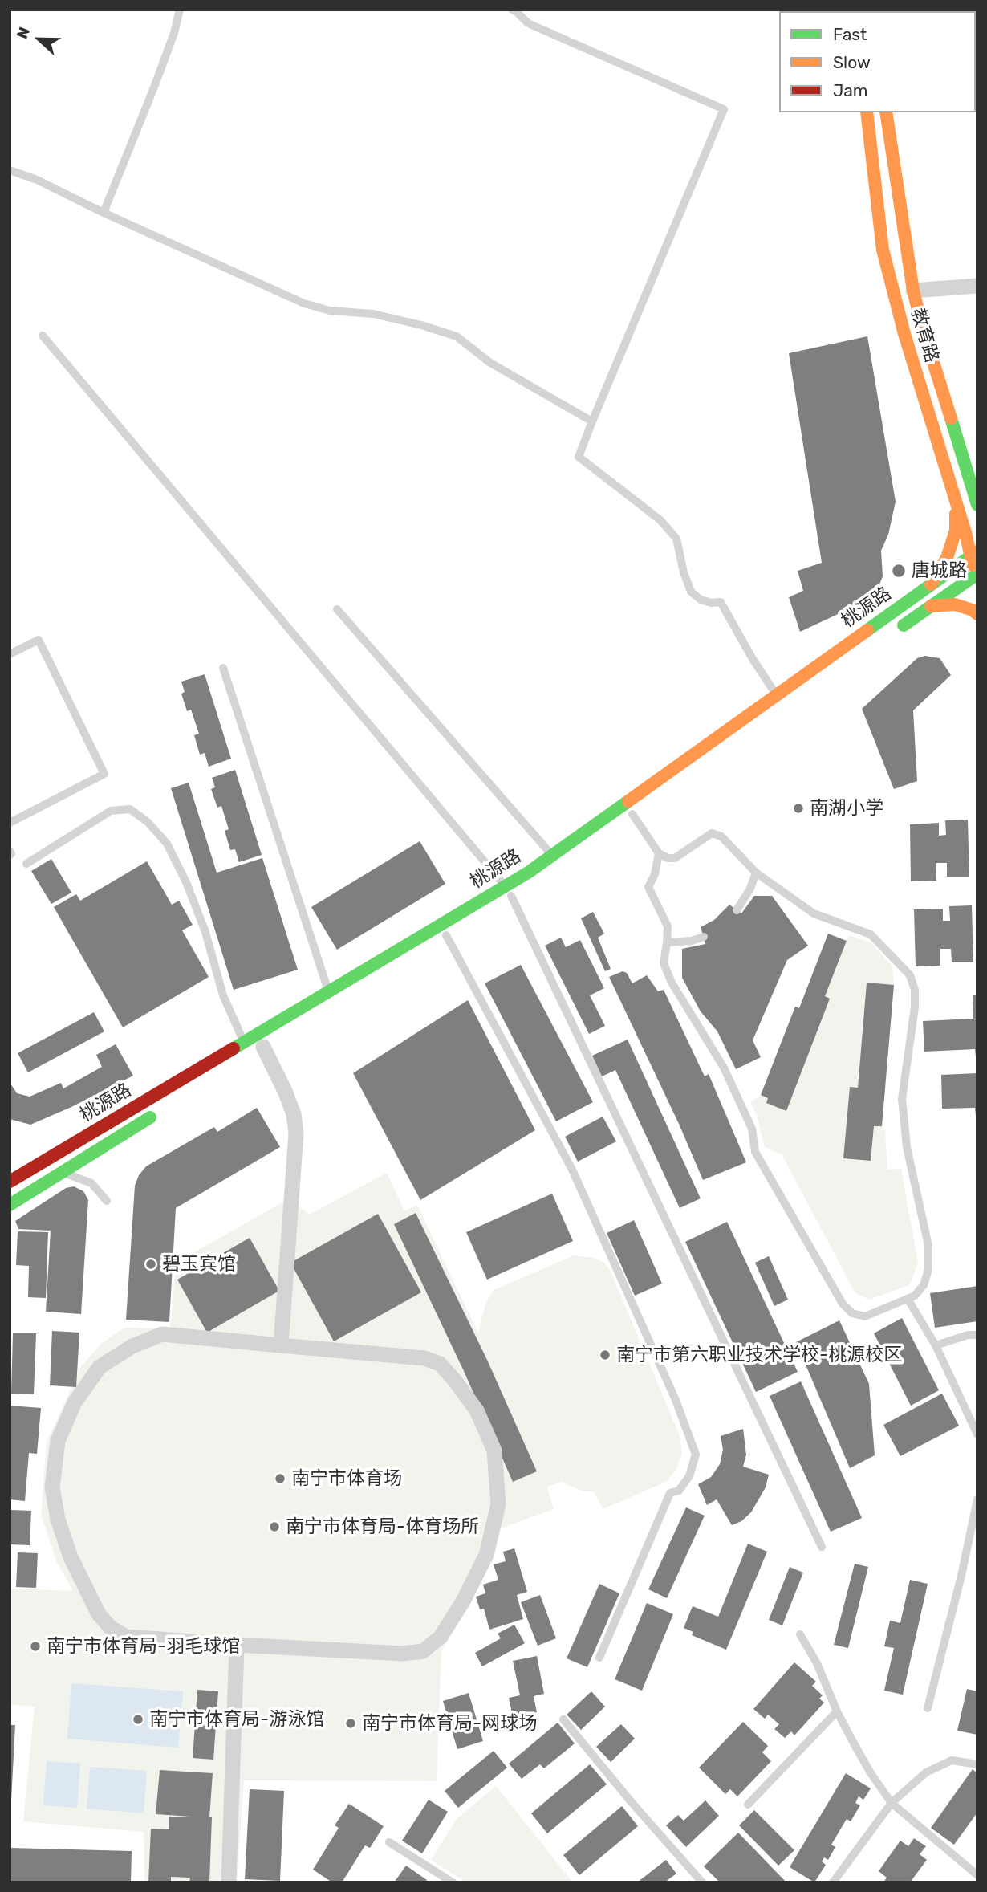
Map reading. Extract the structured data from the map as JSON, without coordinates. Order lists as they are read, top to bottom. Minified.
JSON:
{"streets":{"main road":["教育路","桃源路"]},"crossings":[["教育路","桃源路"]],"places":["唐城路","南湖小学","碧玉宾馆","南宁市第六职业技术学校-桃源校区","南宁市体育场","南宁市体育局-体育场所","南宁市体育局-羽毛球馆","南宁市体育局-游泳馆","南宁市体育局-网球场"],"legend":["Fast","Slow","Jam"],"north":"left"}
